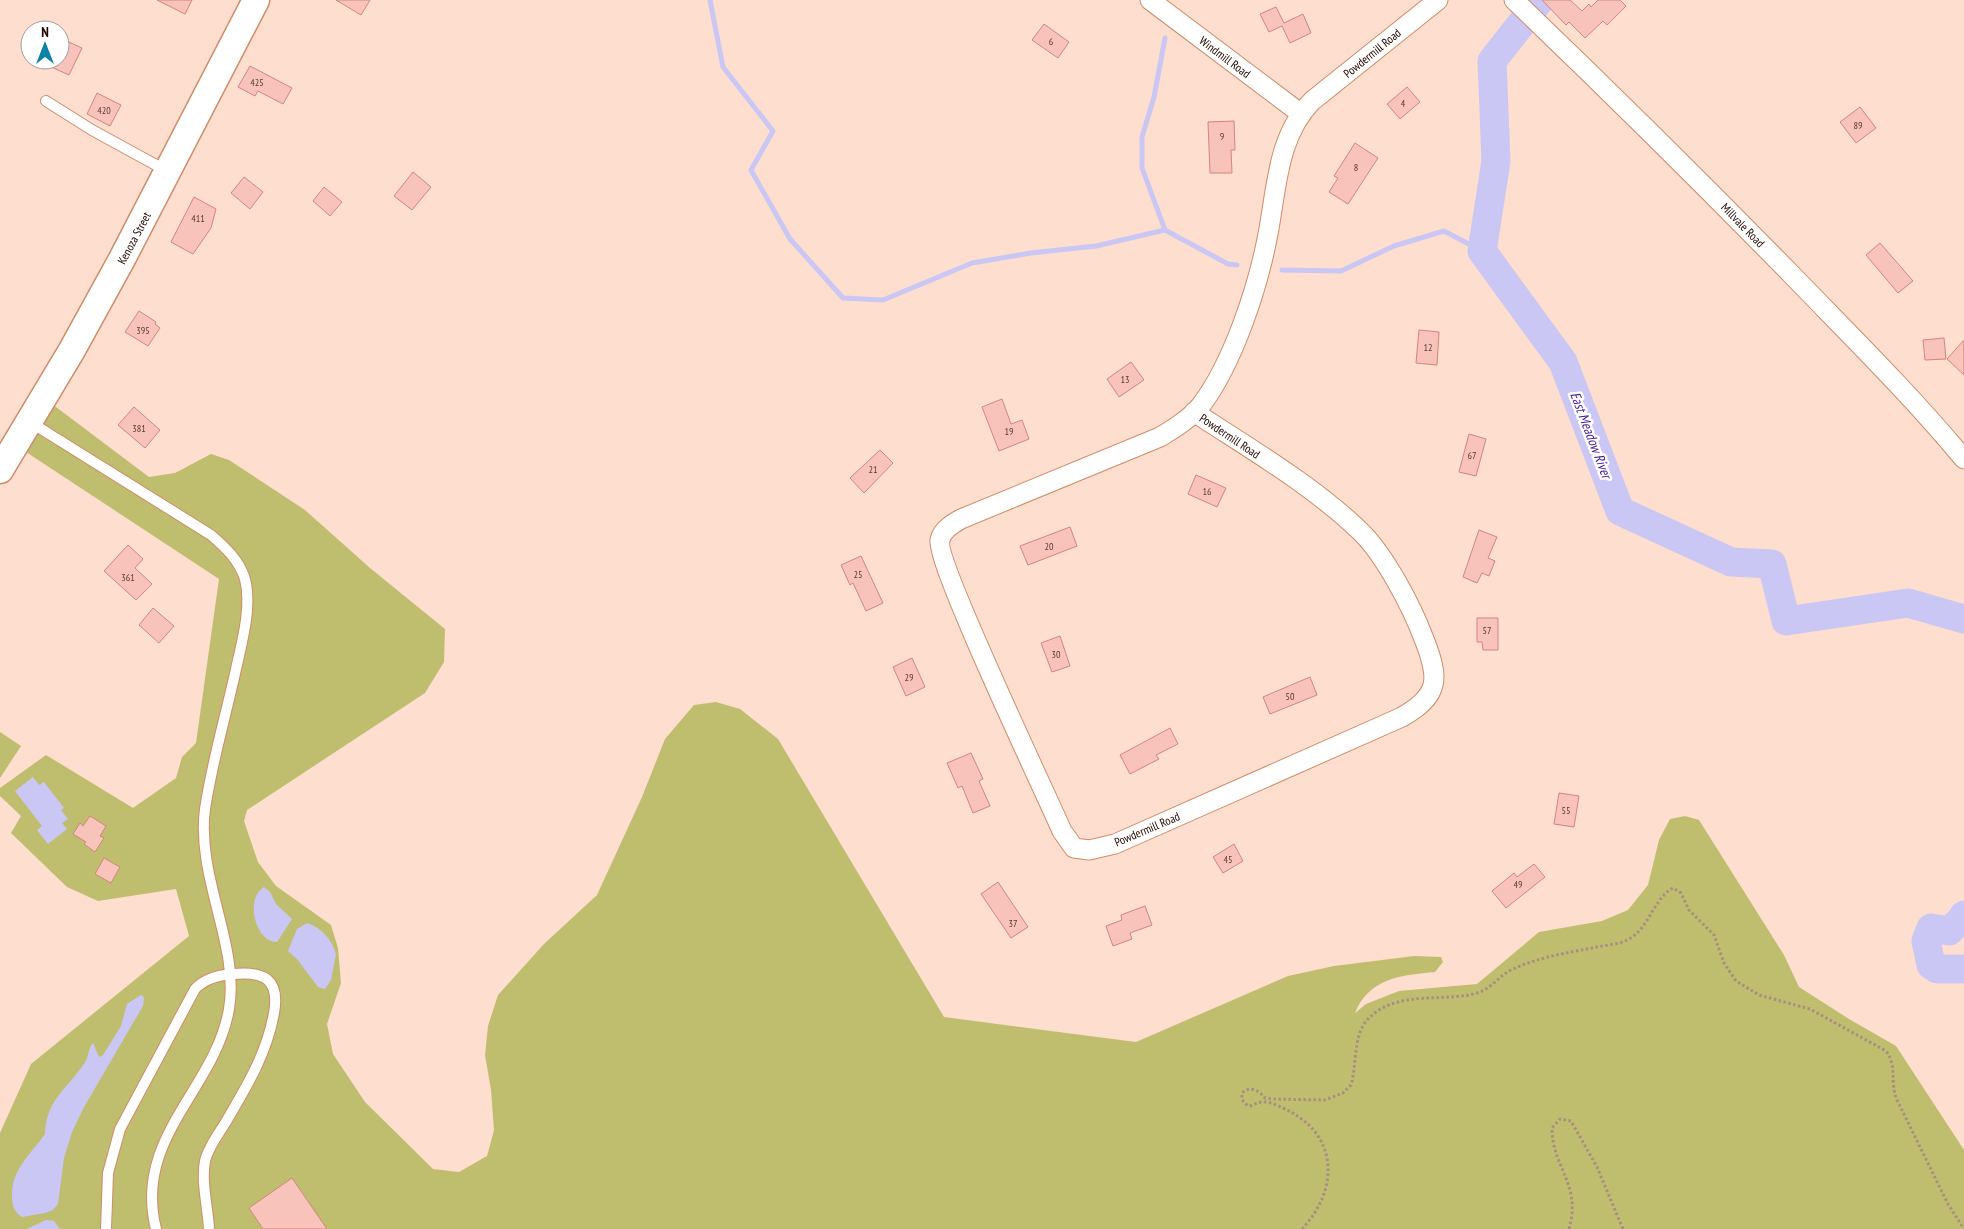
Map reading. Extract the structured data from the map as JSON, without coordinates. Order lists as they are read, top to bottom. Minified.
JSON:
{"streets":{"street":["Powdermill Road","Windmill Road","Millvale Road","Kenoza Street"]},"crossings":[["Powdermill Road","Windmill Road"]],"water":["East Meadow River"],"house_numbers":["6","425","4","420","89","9","8","411","395","12","13","381","19","67","21","16","20","25","361","57","30","29","50","55","45","49","37"],"north":"top"}
